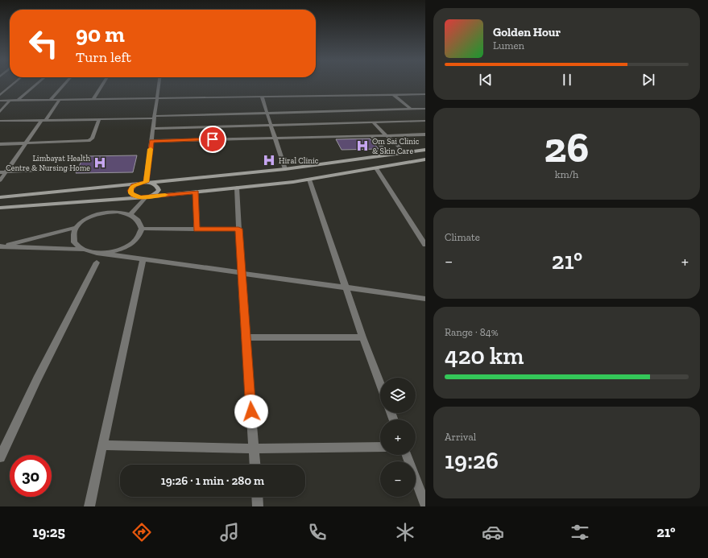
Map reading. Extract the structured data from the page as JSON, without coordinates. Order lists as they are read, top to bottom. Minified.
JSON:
{"places":{"hospital":["Om Sai Clinic & Skin Care","Hiral Clinic","Limbayat Health Centre & Nursing Home"]},"page":{"turn":["90 m","Turn left"],"song":["Golden Hour","Lumen"],"tile":[["26","km/h"],"Climate",["Range · 84%","420 km"],["Arrival","19:26"]],"heat":["−","21°","+"],"map_buttons":["+","−"],"limit":"30","trip":"19:26 · 1 min · 280 m","tabs":["19:25","21°"]}}
